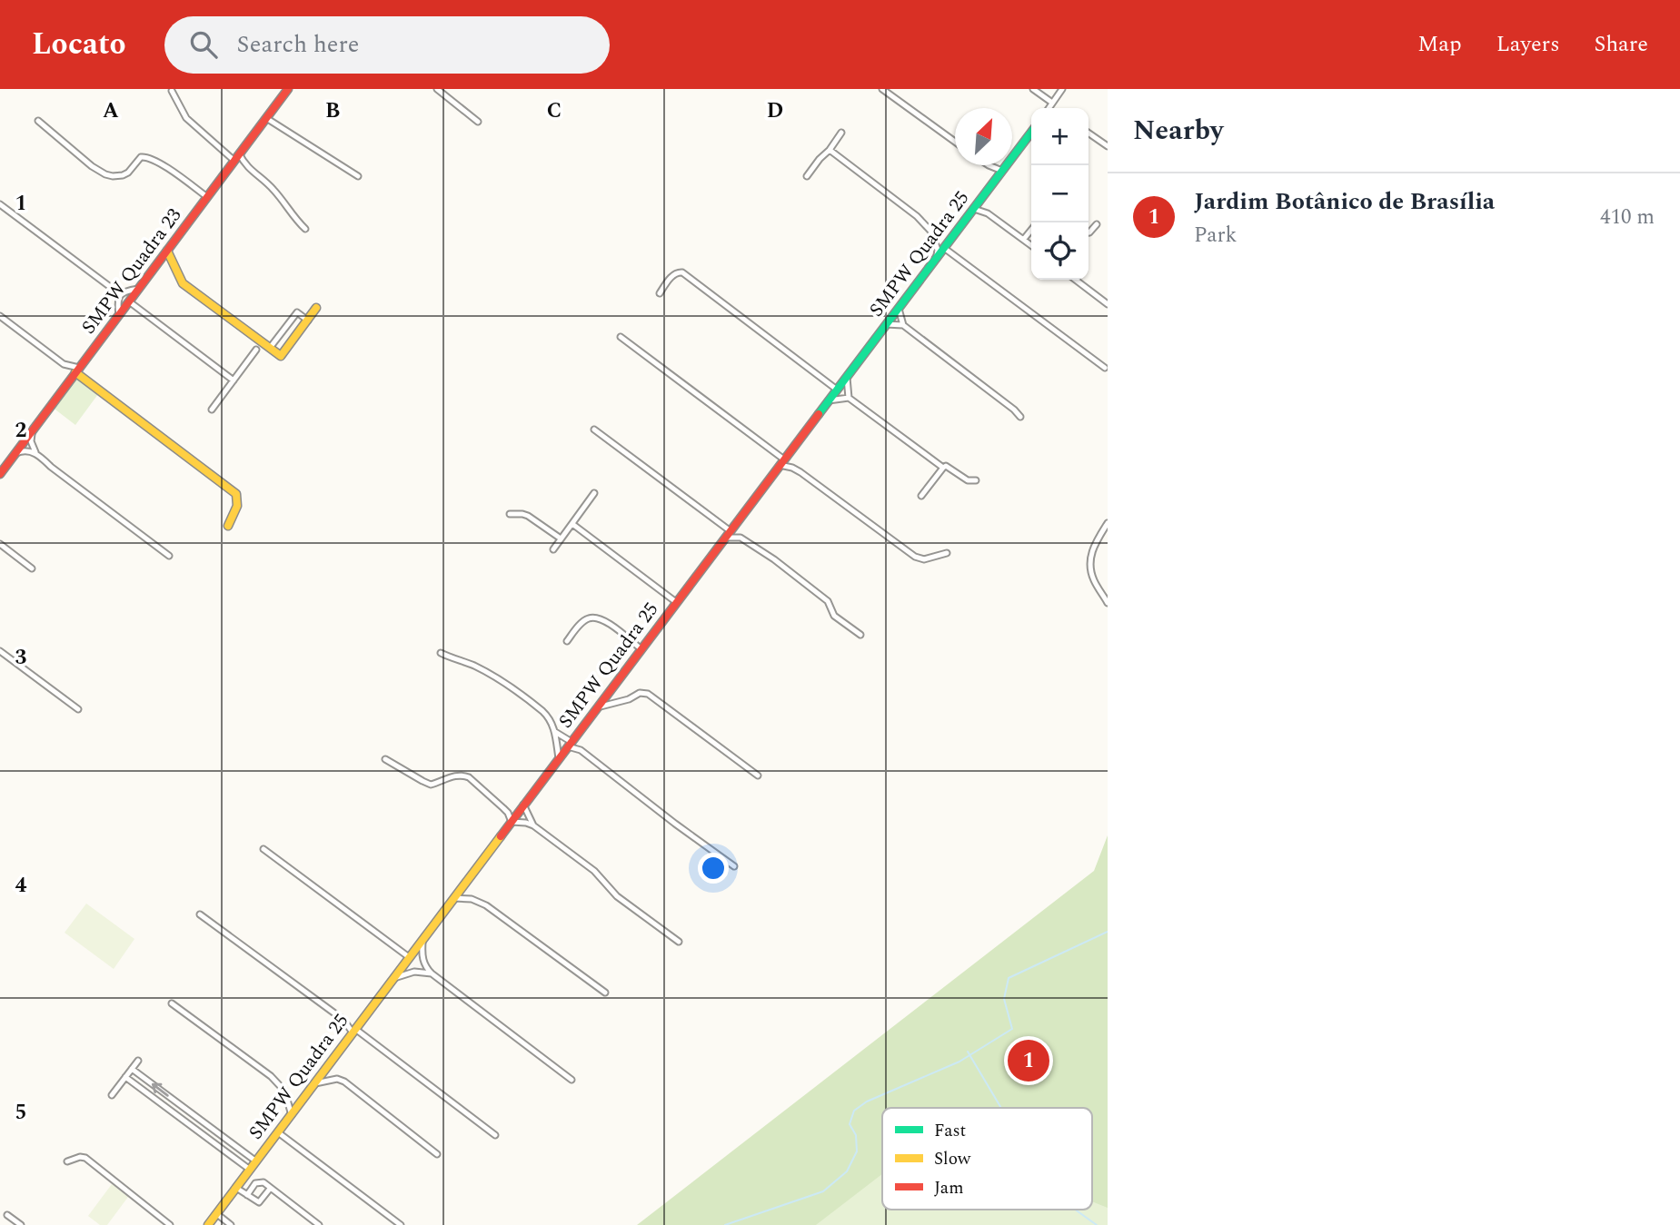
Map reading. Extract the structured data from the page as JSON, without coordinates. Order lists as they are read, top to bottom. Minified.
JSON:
{"streets":{"street":["SMPW Quadra 25","SMPW Quadra 23"]},"legend":["Fast","Slow","Jam"],"north":"top right","page":{"header":"Locato","search":"Search here","nav":["Map","Layers","Share"],"heading":"Nearby","map_buttons":["+","−"],"list":[{"mark":"1","name":"Jardim Botânico de Brasília","note":"Park","value":"410 m"}],"pins":"1"},"grid":{"columns":["A","B","C","D"],"rows":["1","2","3","4","5"]}}
